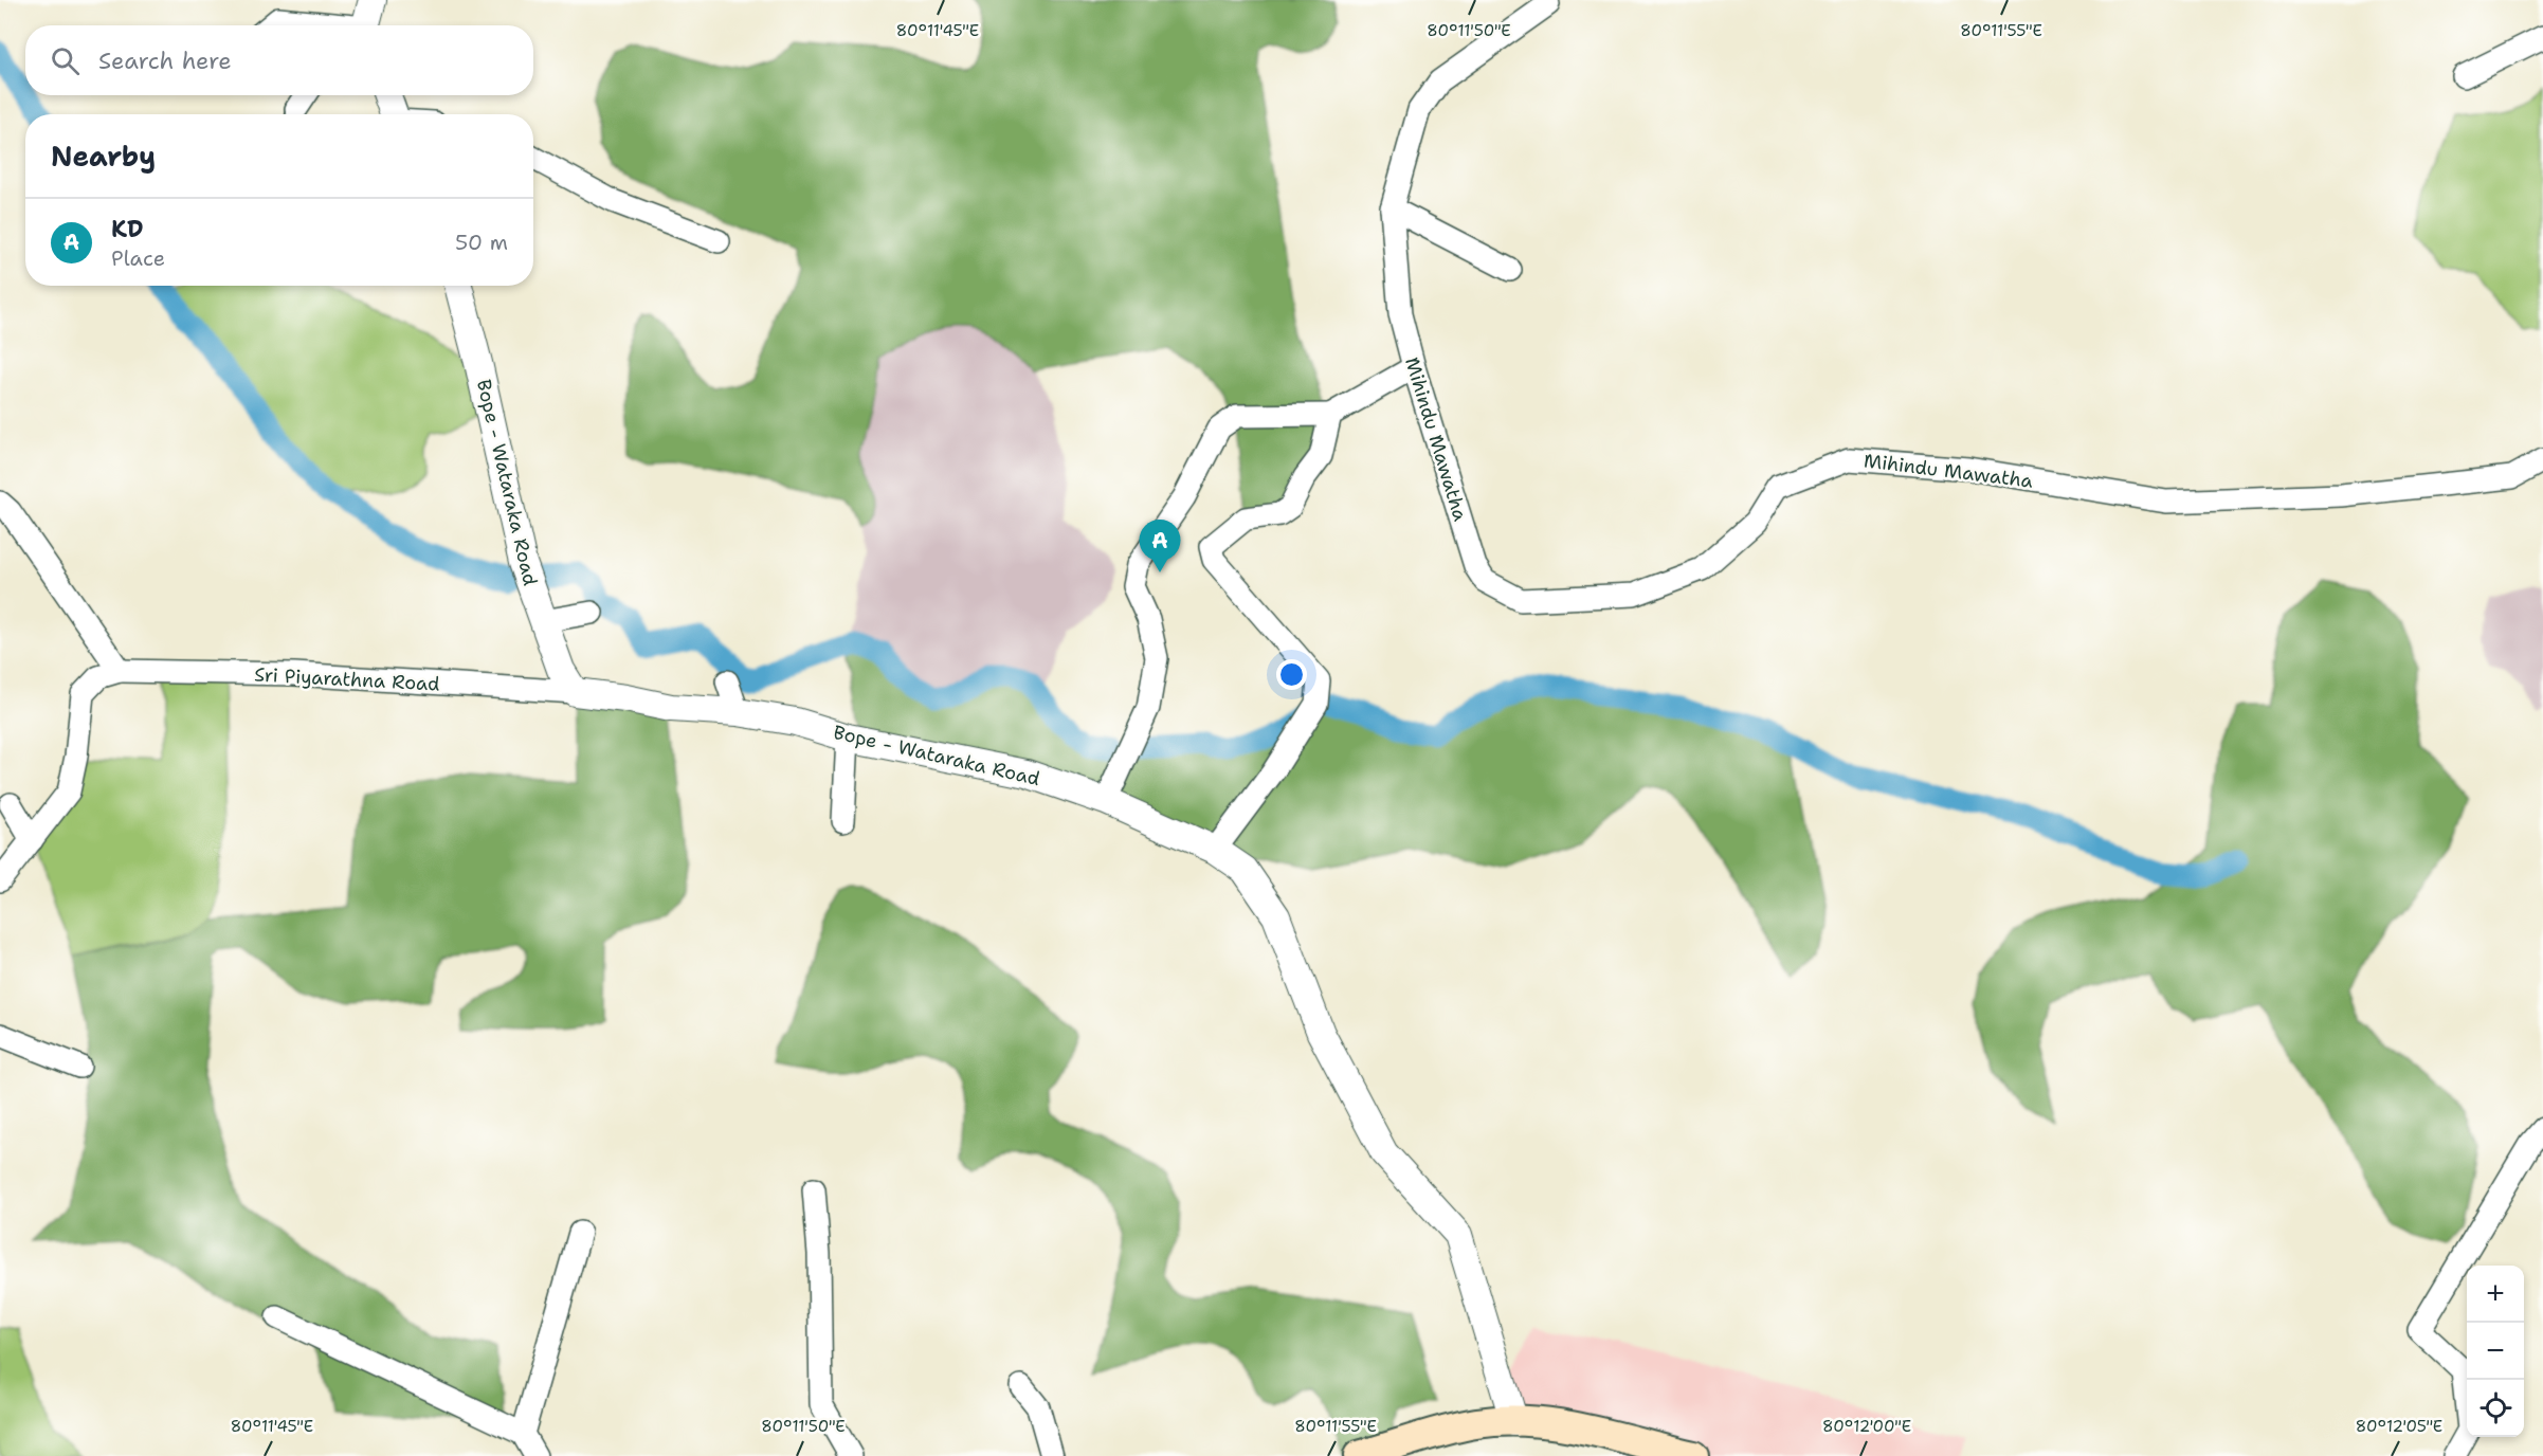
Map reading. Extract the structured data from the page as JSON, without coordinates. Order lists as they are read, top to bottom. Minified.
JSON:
{"streets":{"street":["Mihindu Mawatha","Bope - Wataraka Road","Sri Piyarathna Road"]},"crossings":[["Bope - Wataraka Road","Sri Piyarathna Road"]],"page":{"search":"Search here","heading":"Nearby","list":[{"mark":"A","name":"KD","note":"Place","value":"50 m"}],"pins":"A","map_buttons":["+","−"]},"coordinates":["80°11'45\"E","80°11'50\"E","80°11'55\"E","80°12'00\"E","80°12'05\"E"]}
